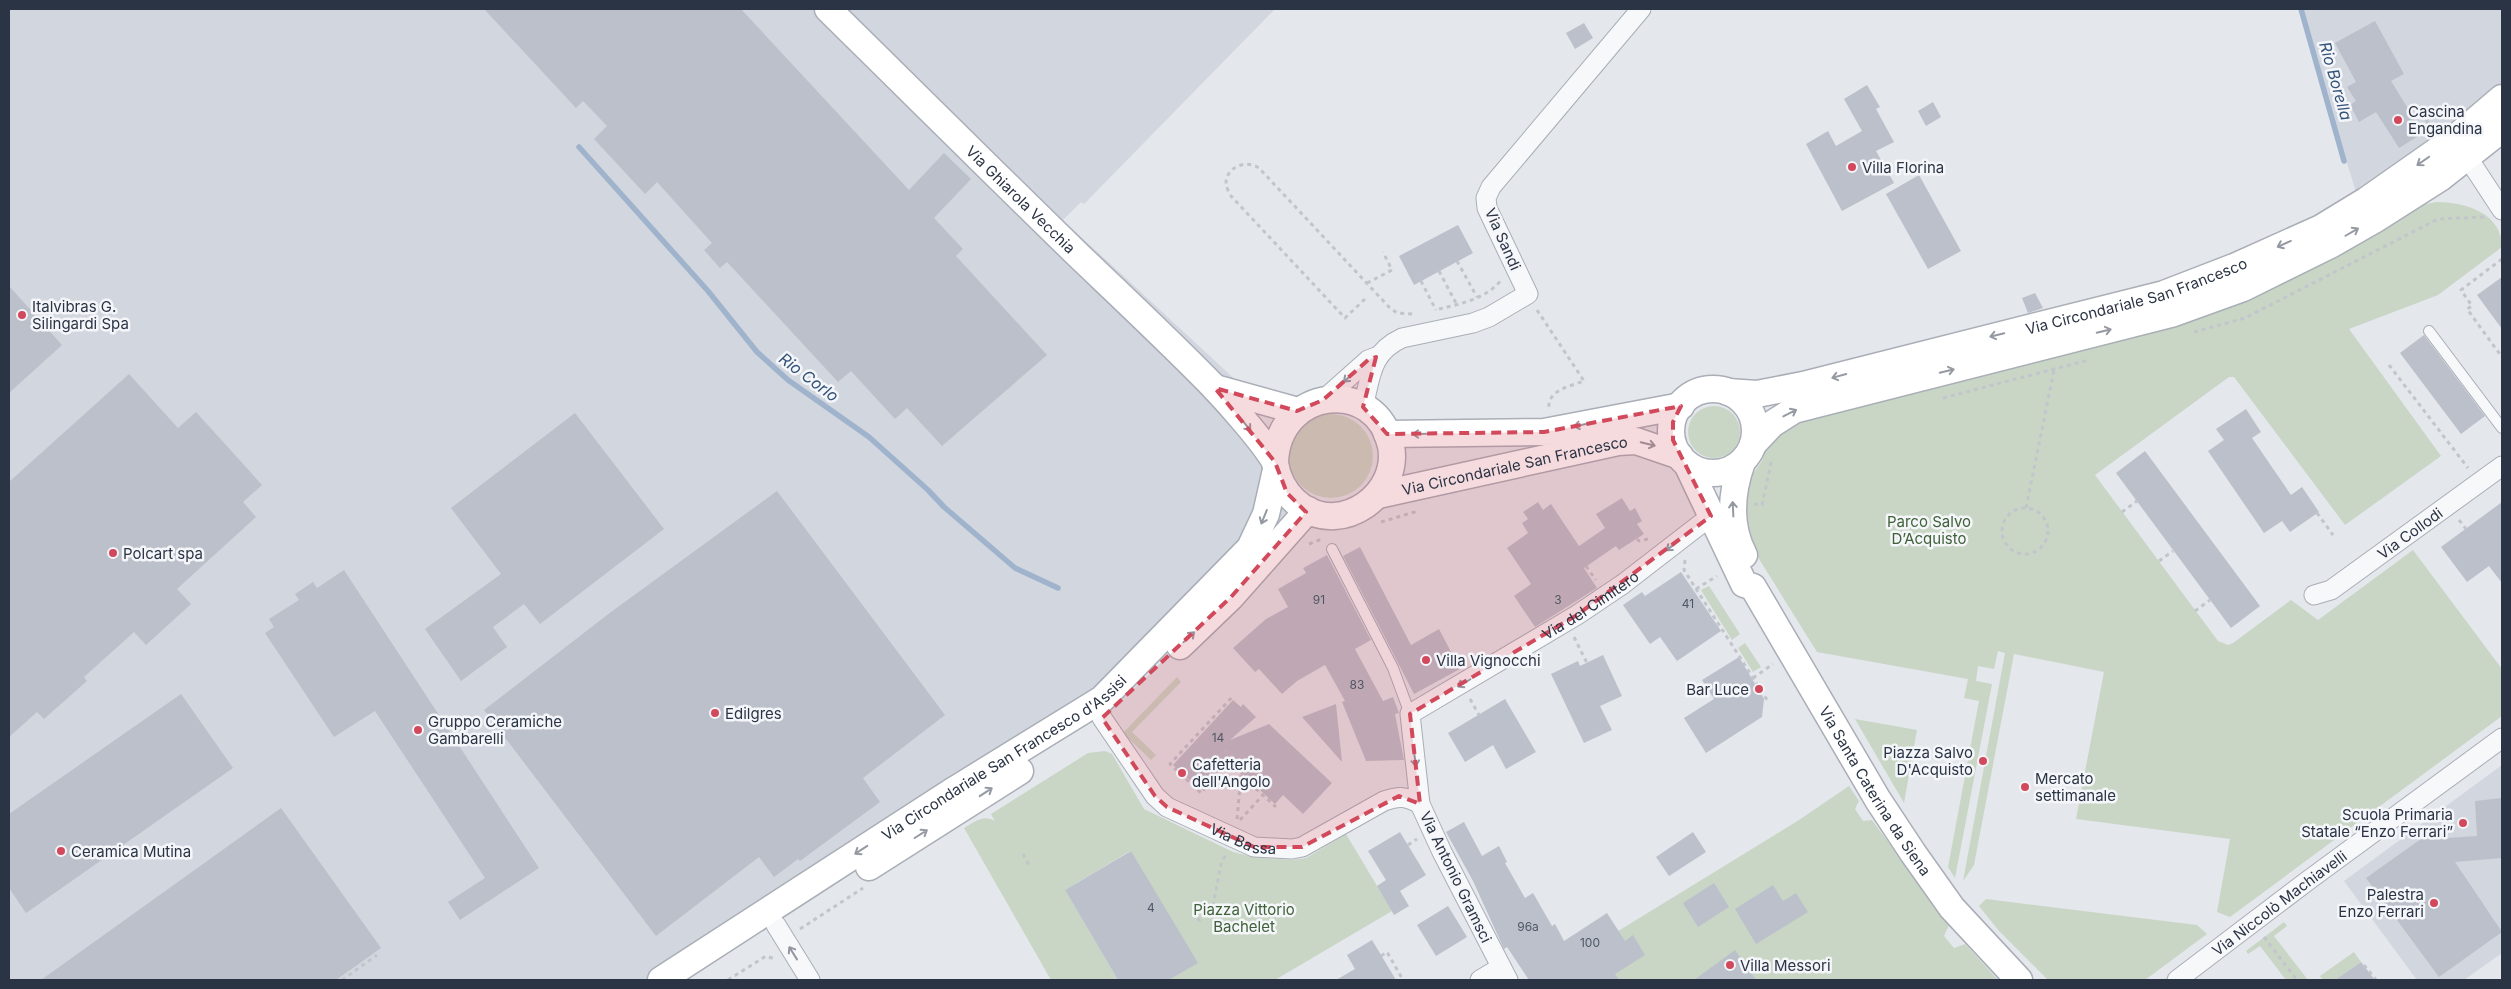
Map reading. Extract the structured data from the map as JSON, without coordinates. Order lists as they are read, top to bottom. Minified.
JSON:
{"streets":{"street":["Via Ghiarola Vecchia","Via Sandi","Via Circondariale San Francesco","Via Collodi","Via del Cimitero","Via Circondariale San Francesco d'Assisi","Via Santa Caterina da Siena","Via Bassa","Via Antonio Gramsci","Via Niccolò Machiavelli"]},"crossings":[["Via Ghiarola Vecchia","Via Circondariale San Francesco"],["Via Ghiarola Vecchia","Via Circondariale San Francesco d'Assisi"],["Via Circondariale San Francesco","Via Circondariale San Francesco d'Assisi"],["Via Circondariale San Francesco","Via Santa Caterina da Siena"],["Via del Cimitero","Via Santa Caterina da Siena"],["Via del Cimitero","Via Antonio Gramsci"],["Via Circondariale San Francesco d'Assisi","Via Bassa"],["Via Bassa","Via Antonio Gramsci"]],"one_way":["Via del Cimitero"],"water":["Rio Borella","Rio Corlo"],"parks":["Parco Salvo D’Acquisto","Piazza Vittorio Bachelet"],"places":["Cascina Engandina","Villa Florina","Italvibras G. Silingardi Spa","Polcart spa","Villa Vignocchi","Bar Luce","Edilgres","Gruppo Ceramiche Gambarelli","Piazza Salvo D'Acquisto","Cafetteria dell'Angolo","Mercato settimanale","Scuola Primaria Statale “Enzo Ferrari”","Ceramica Mutina","Palestra Enzo Ferrari","Villa Messori"],"house_numbers":["91","3","41","83","14","4","96a","100"]}
